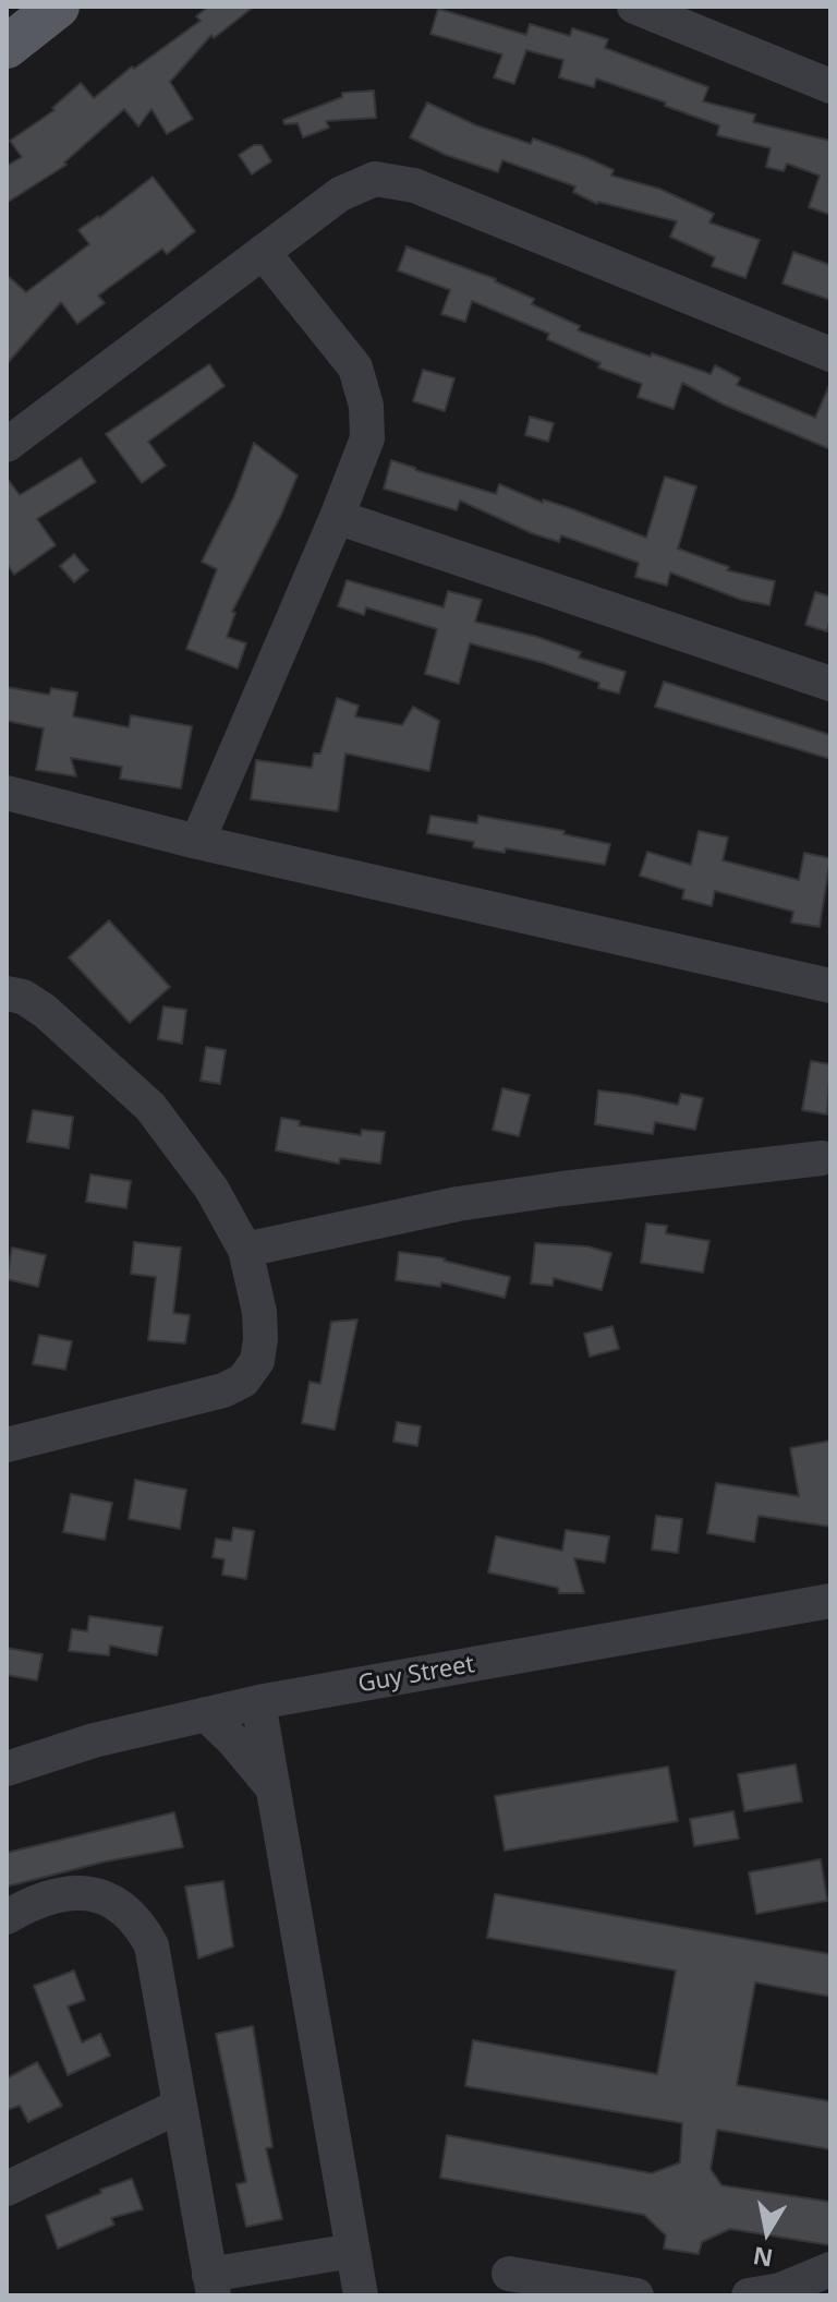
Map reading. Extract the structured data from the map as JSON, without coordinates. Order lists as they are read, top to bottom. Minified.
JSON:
{"streets":{"street":["Guy Street"]},"north":"bottom"}
